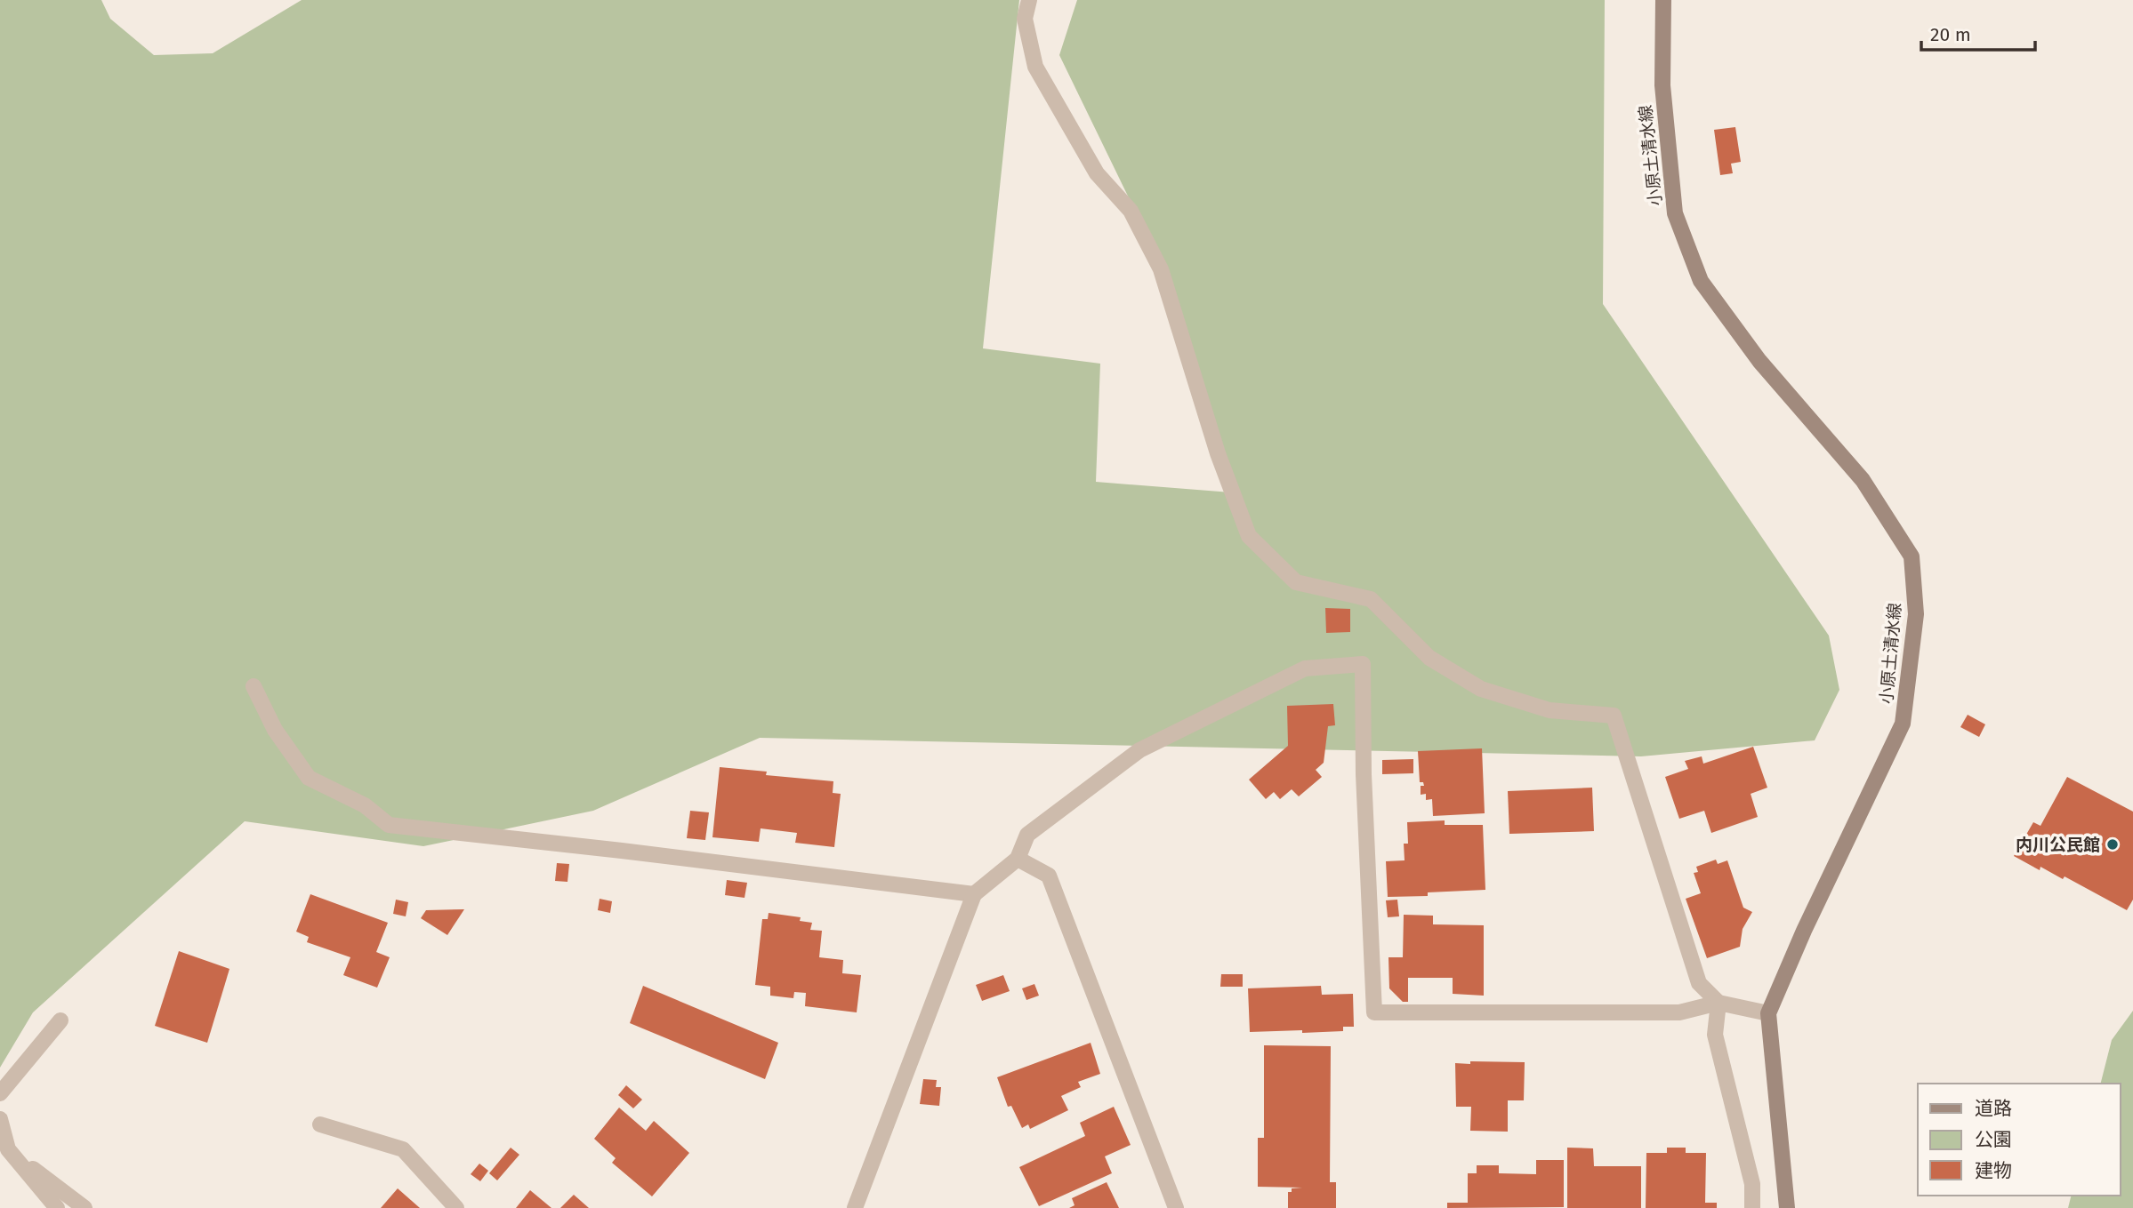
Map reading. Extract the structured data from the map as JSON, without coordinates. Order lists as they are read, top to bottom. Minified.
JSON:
{"streets":{"main road":["小原土清水線"]},"places":["内川公民館"],"legend":["道路","公園","建物"],"scale_bar":"20 m"}
